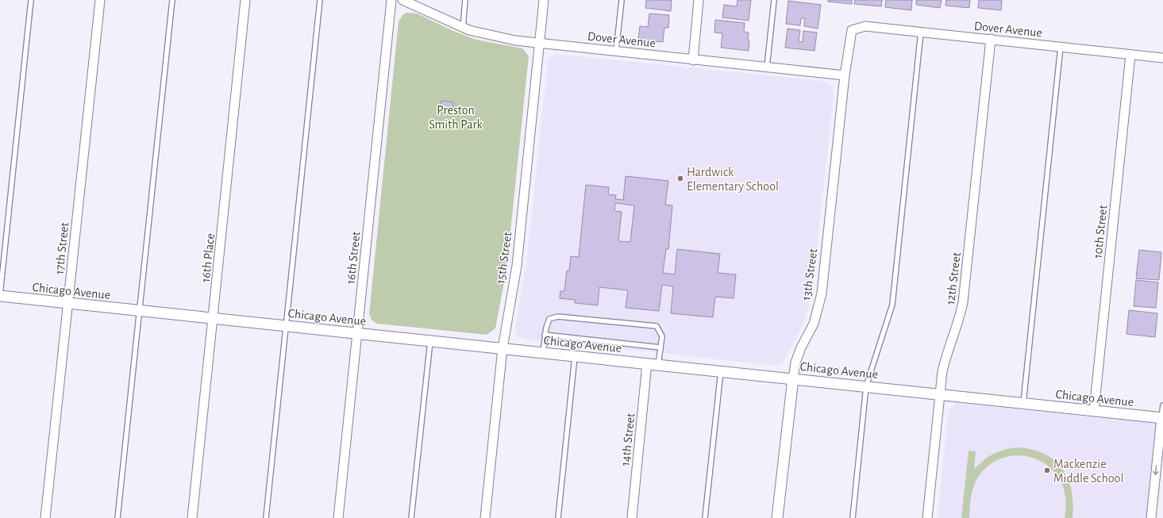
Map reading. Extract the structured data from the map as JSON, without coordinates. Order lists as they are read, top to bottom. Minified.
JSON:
{"streets":{"street":["Dover Avenue","10th Street","17th Street","16th Place","16th Street","15th Street","13th Street","12th Street","Chicago Avenue","14th Street"]},"crossings":[["Dover Avenue","10th Street"],["Dover Avenue","15th Street"],["Dover Avenue","13th Street"],["Dover Avenue","12th Street"],["10th Street","Chicago Avenue"],["17th Street","Chicago Avenue"],["16th Place","Chicago Avenue"],["16th Street","Chicago Avenue"],["15th Street","Chicago Avenue"],["13th Street","Chicago Avenue"],["12th Street","Chicago Avenue"],["Chicago Avenue","14th Street"]],"parks":["Preston Smith Park"],"places":["Hardwick Elementary School","Mackenzie Middle School"]}
